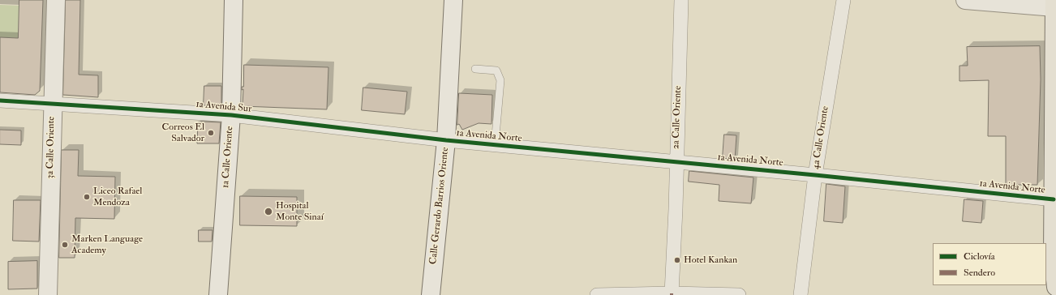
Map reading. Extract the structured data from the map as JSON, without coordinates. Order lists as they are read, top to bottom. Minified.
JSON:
{"streets":{"main road":["3a Calle Oriente","1a Calle Oriente","Calle Gerardo Barrios Oriente"],"street":["1a Avenida Sur","2a Calle Oriente","1a Avenida Norte","4a Calle Oriente"]},"crossings":[["1a Avenida Sur","1a Avenida Norte"],["1a Avenida Sur","3a Calle Oriente"],["1a Avenida Sur","1a Calle Oriente"],["1a Avenida Sur","Calle Gerardo Barrios Oriente"],["2a Calle Oriente","1a Avenida Norte"],["1a Avenida Norte","4a Calle Oriente"],["1a Avenida Norte","Calle Gerardo Barrios Oriente"]],"places":["Correos El Salvador","Liceo Rafael Mendoza","Hospital Monte Sinaí","Marken Language Academy","Hotel Kankan"],"legend":["Ciclovía","Sendero"]}
